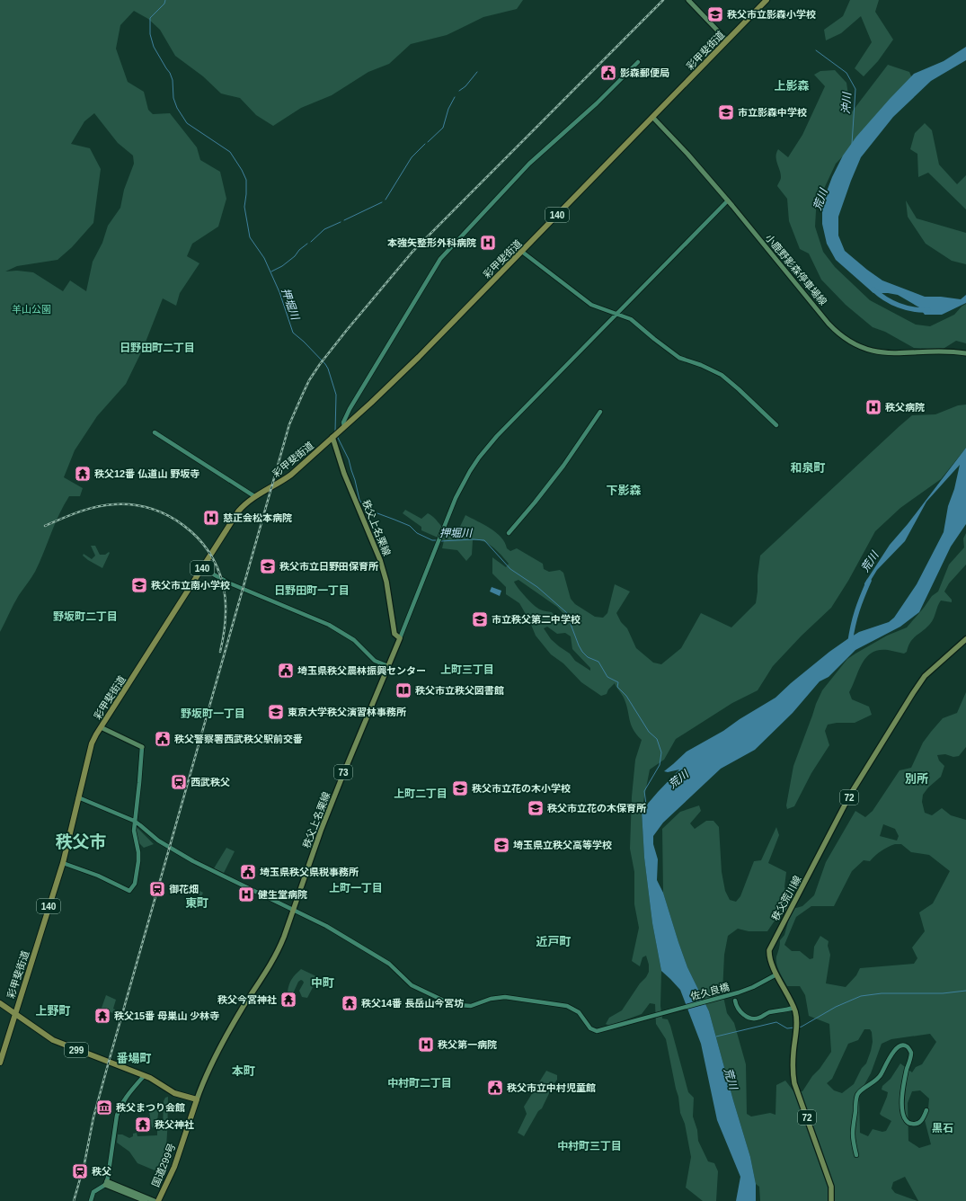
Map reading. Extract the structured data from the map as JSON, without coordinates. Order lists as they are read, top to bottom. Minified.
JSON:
{"streets":{"highway":["彩甲斐街道","140","299","国道299号"],"main road":["小鹿野影森停車場線","秩父上名栗線","73","72","秩父荒川線"],"street":["佐久良橋"]},"crossings":[["彩甲斐街道","小鹿野影森停車場線"],["彩甲斐街道","秩父上名栗線"],["彩甲斐街道","299"],["秩父上名栗線","佐久良橋"],["秩父上名栗線","299"],["秩父上名栗線","国道299号"],["秩父荒川線","佐久良橋"],["299","国道299号"]],"districts":["上影森","日野田町二丁目","和泉町","下影森","日野田町一丁目","野坂町二丁目","上町三丁目","野坂町一丁目","別所","上町二丁目","秩父市","上町一丁目","東町","近戸町","中町","上野町","番場町","本町","中村町二丁目","黒石","中村町三丁目"],"water":["沖川","荒川","押堀川"],"parks":["羊山公園"],"places":{"school or university":["秩父市立影森小学校","市立影森中学校","秩父市立日野田保育所","秩父市立南小学校","市立秩父第二中学校","東京大学秩父演習林事務所","秩父市立花の木小学校","秩父市立花の木保育所","埼玉県立秩父高等学校"],"public building":["影森郵便局","埼玉県秩父農林振興センター","秩父警察署西武秩父駅前交番","埼玉県秩父県税事務所","秩父市立中村児童館"],"hospital":["本強矢整形外科病院","秩父病院","慈正会松本病院","健生堂病院","秩父第一病院"],"temple":["秩父12番 仏道山 野坂寺","秩父今宮神社","秩父14番 長岳山今宮坊","秩父15番 母巣山 少林寺","秩父神社"],"library":["秩父市立秩父図書館"],"station":["西武秩父","御花畑","秩父"],"museum":["秩父まつり会館"]}}
